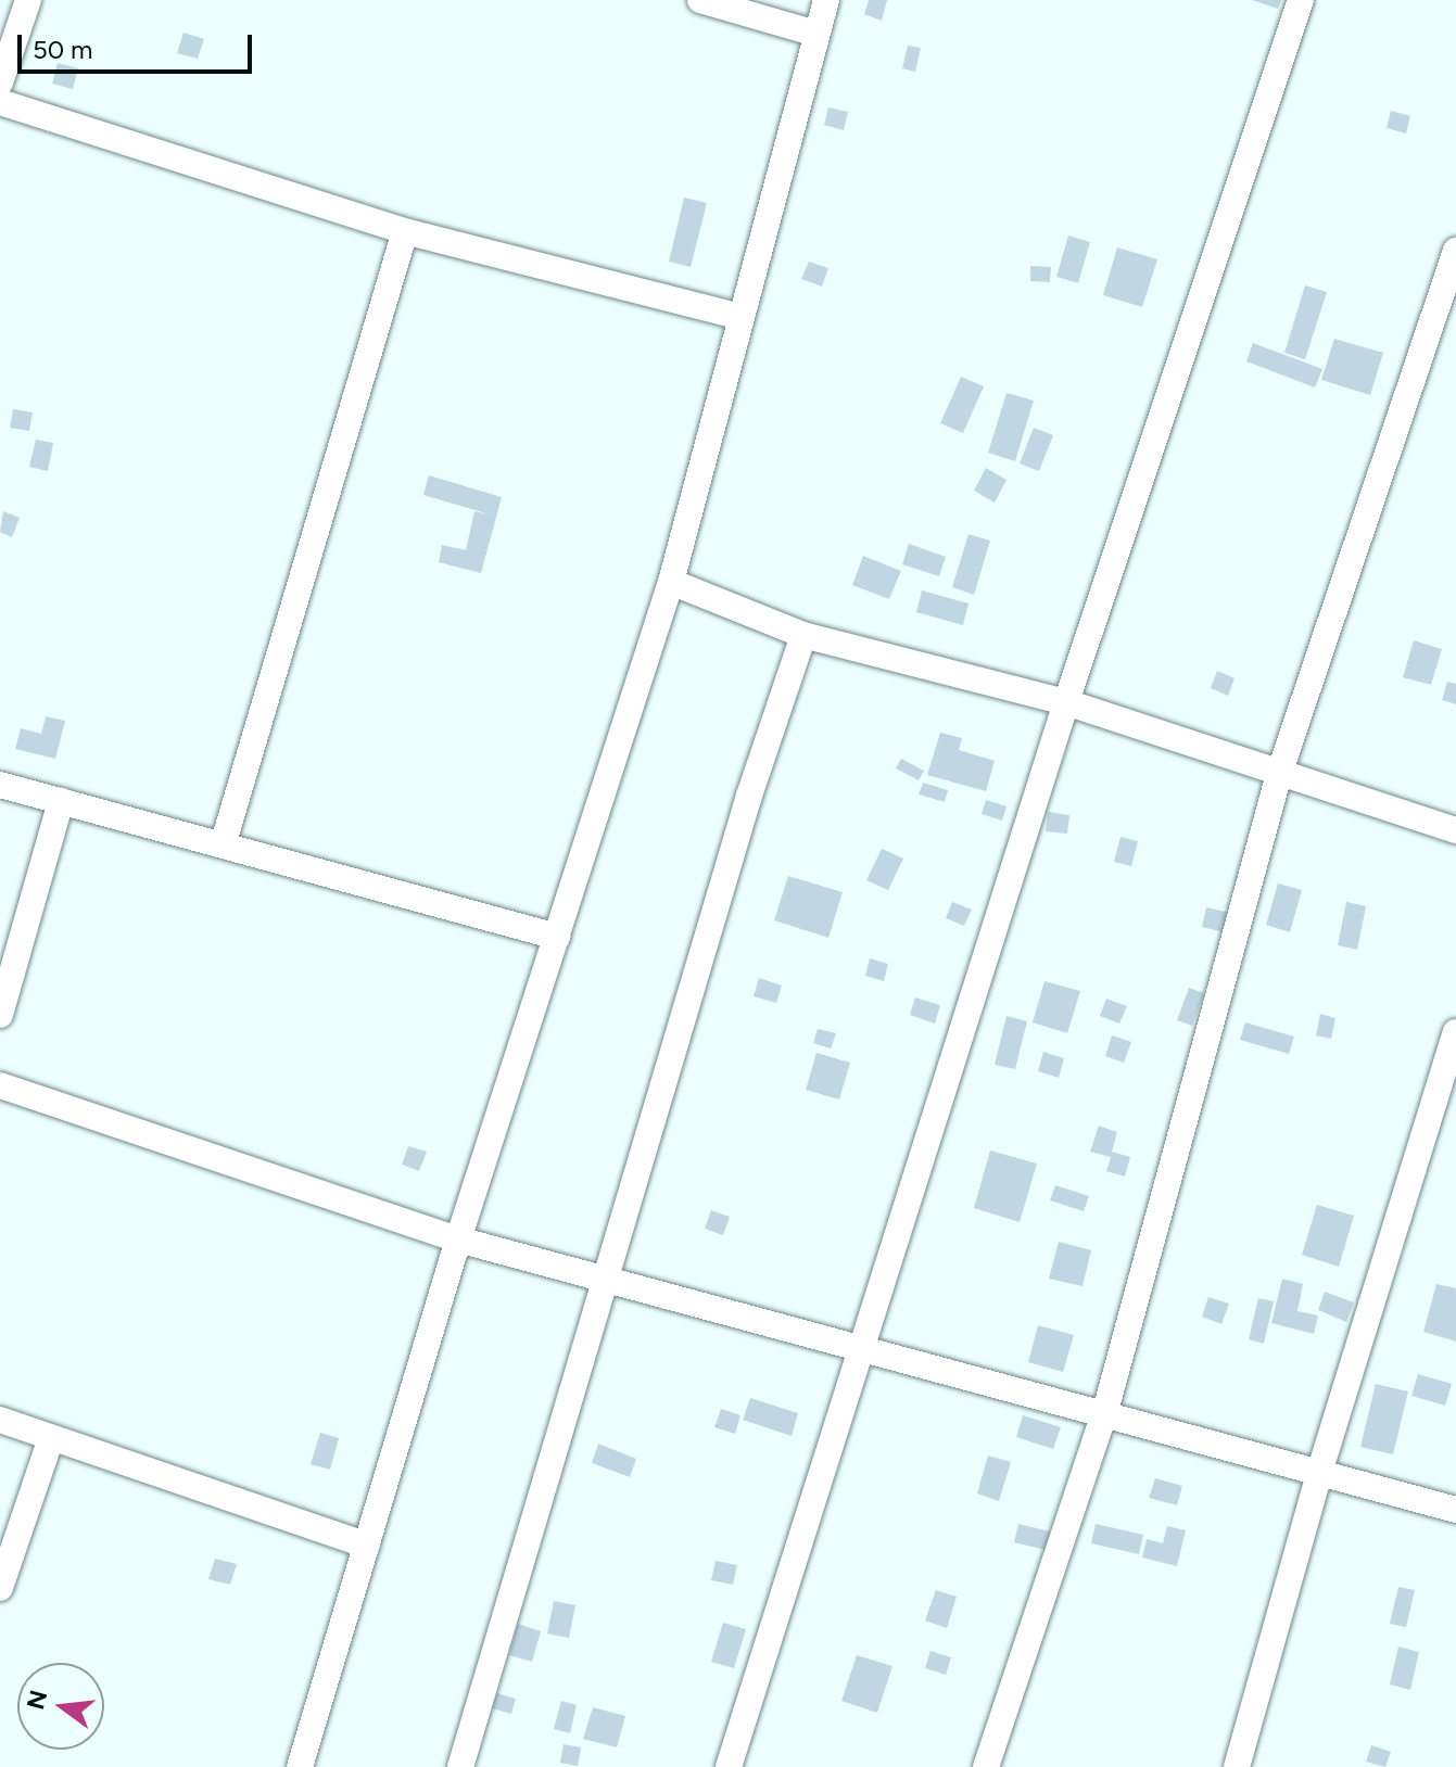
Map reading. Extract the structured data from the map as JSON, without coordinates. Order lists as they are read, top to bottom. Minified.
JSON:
{"scale_bar":"50 m","north":"left"}
